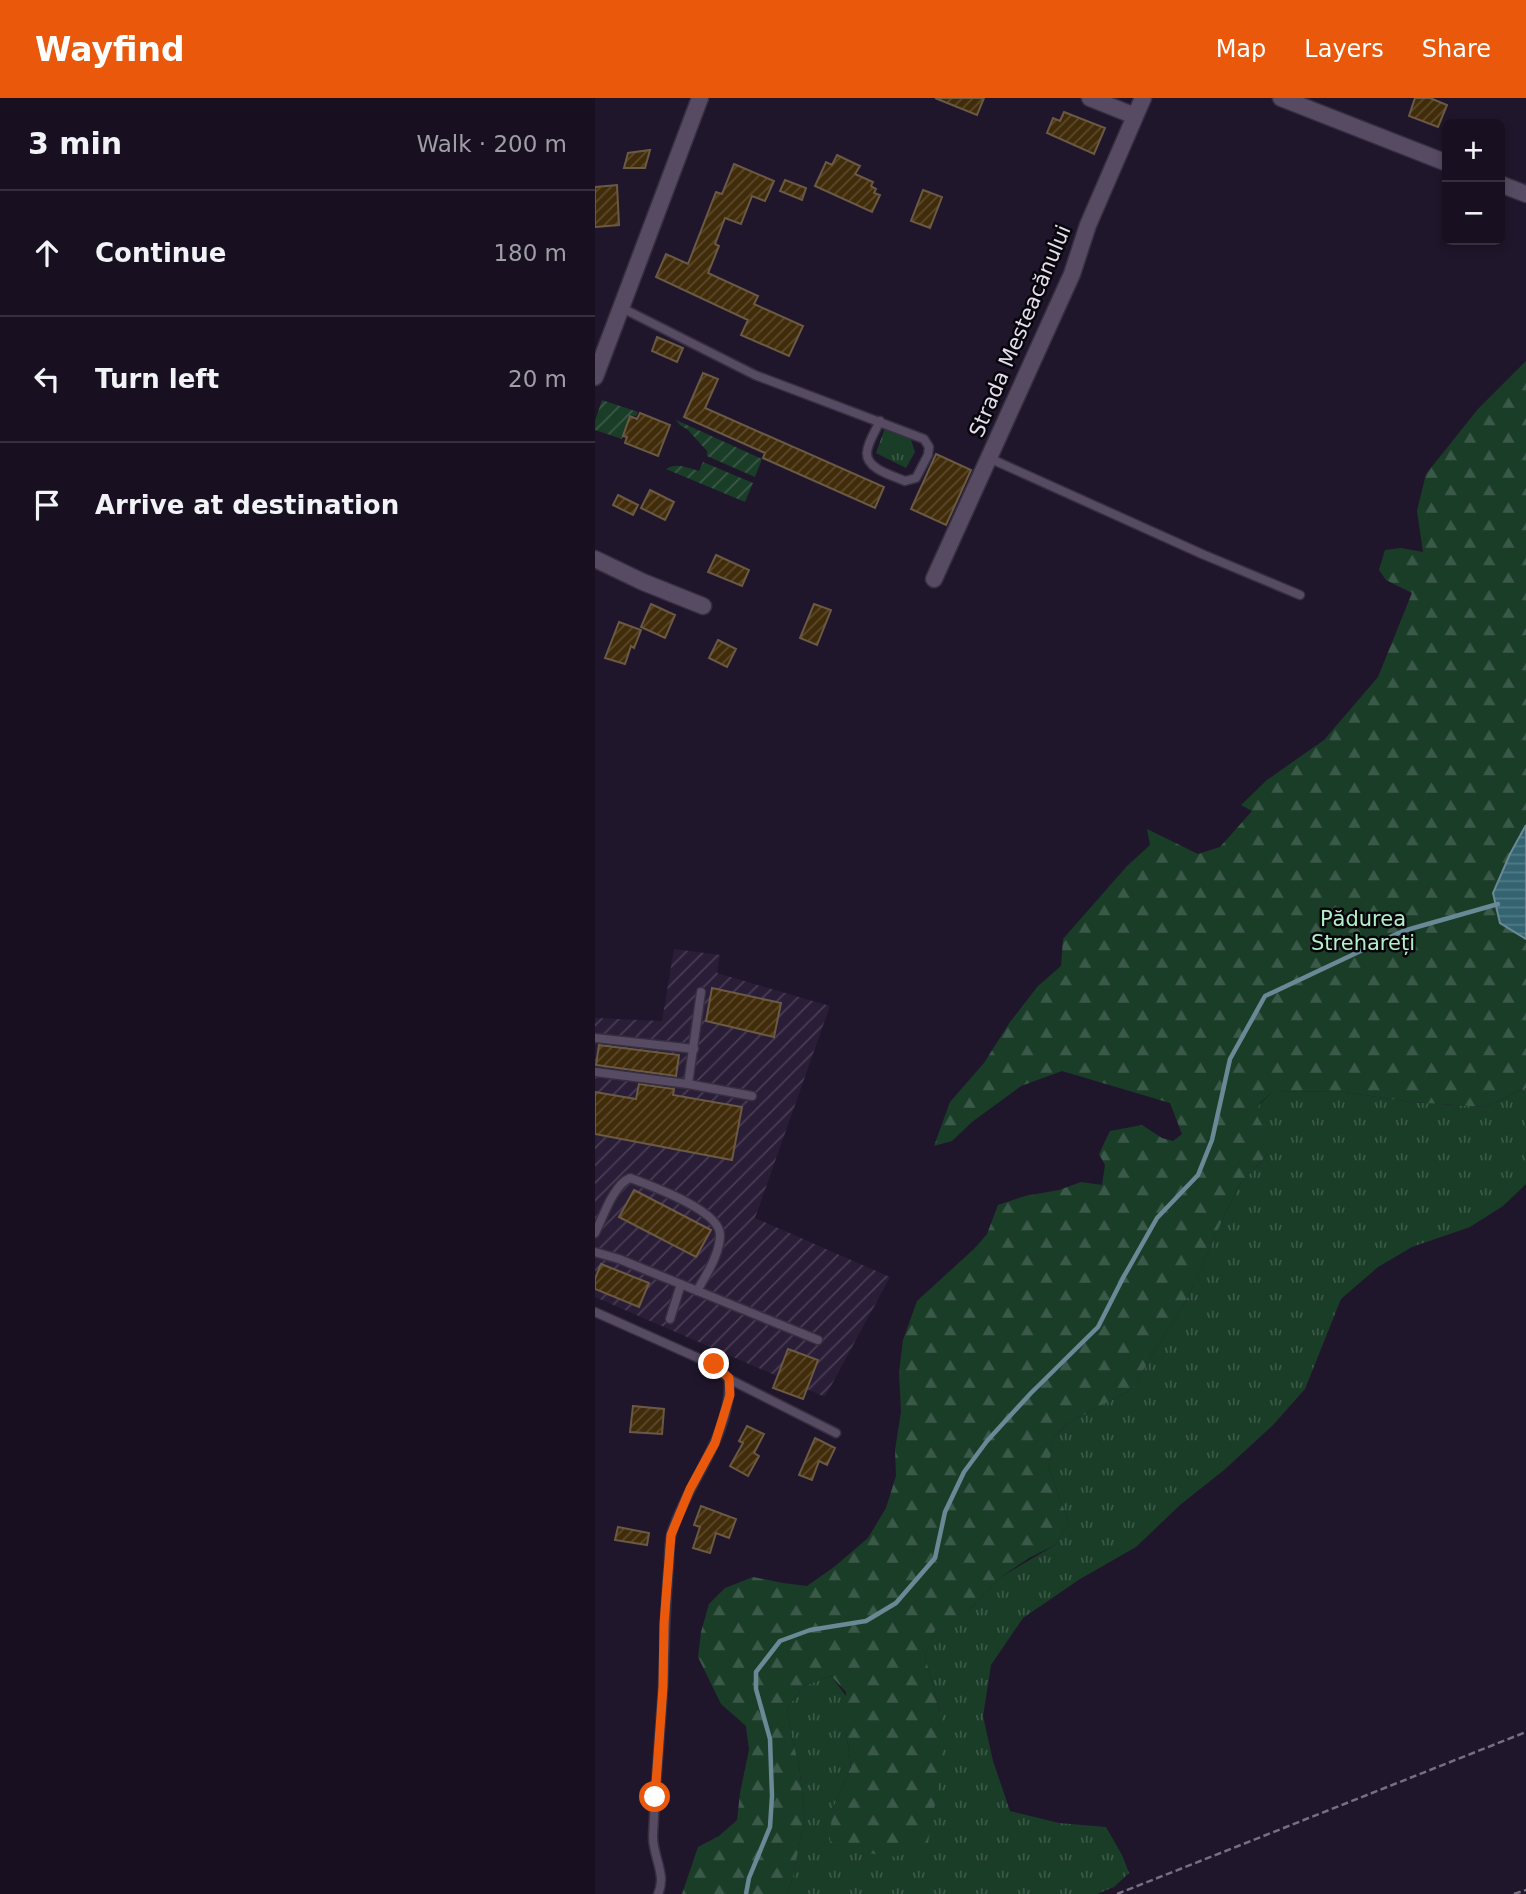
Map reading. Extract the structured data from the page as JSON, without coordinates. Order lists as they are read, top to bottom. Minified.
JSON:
{"streets":{"street":["Strada Mesteacănului"]},"parks":["Pădurea Strehareți"],"page":{"header":"Wayfind","nav":["Map","Layers","Share"],"heading":["3 min","Walk · 200 m"],"map_buttons":["+","−"],"list":[["Continue","180 m"],["Turn left","20 m"],"Arrive at destination"]}}
